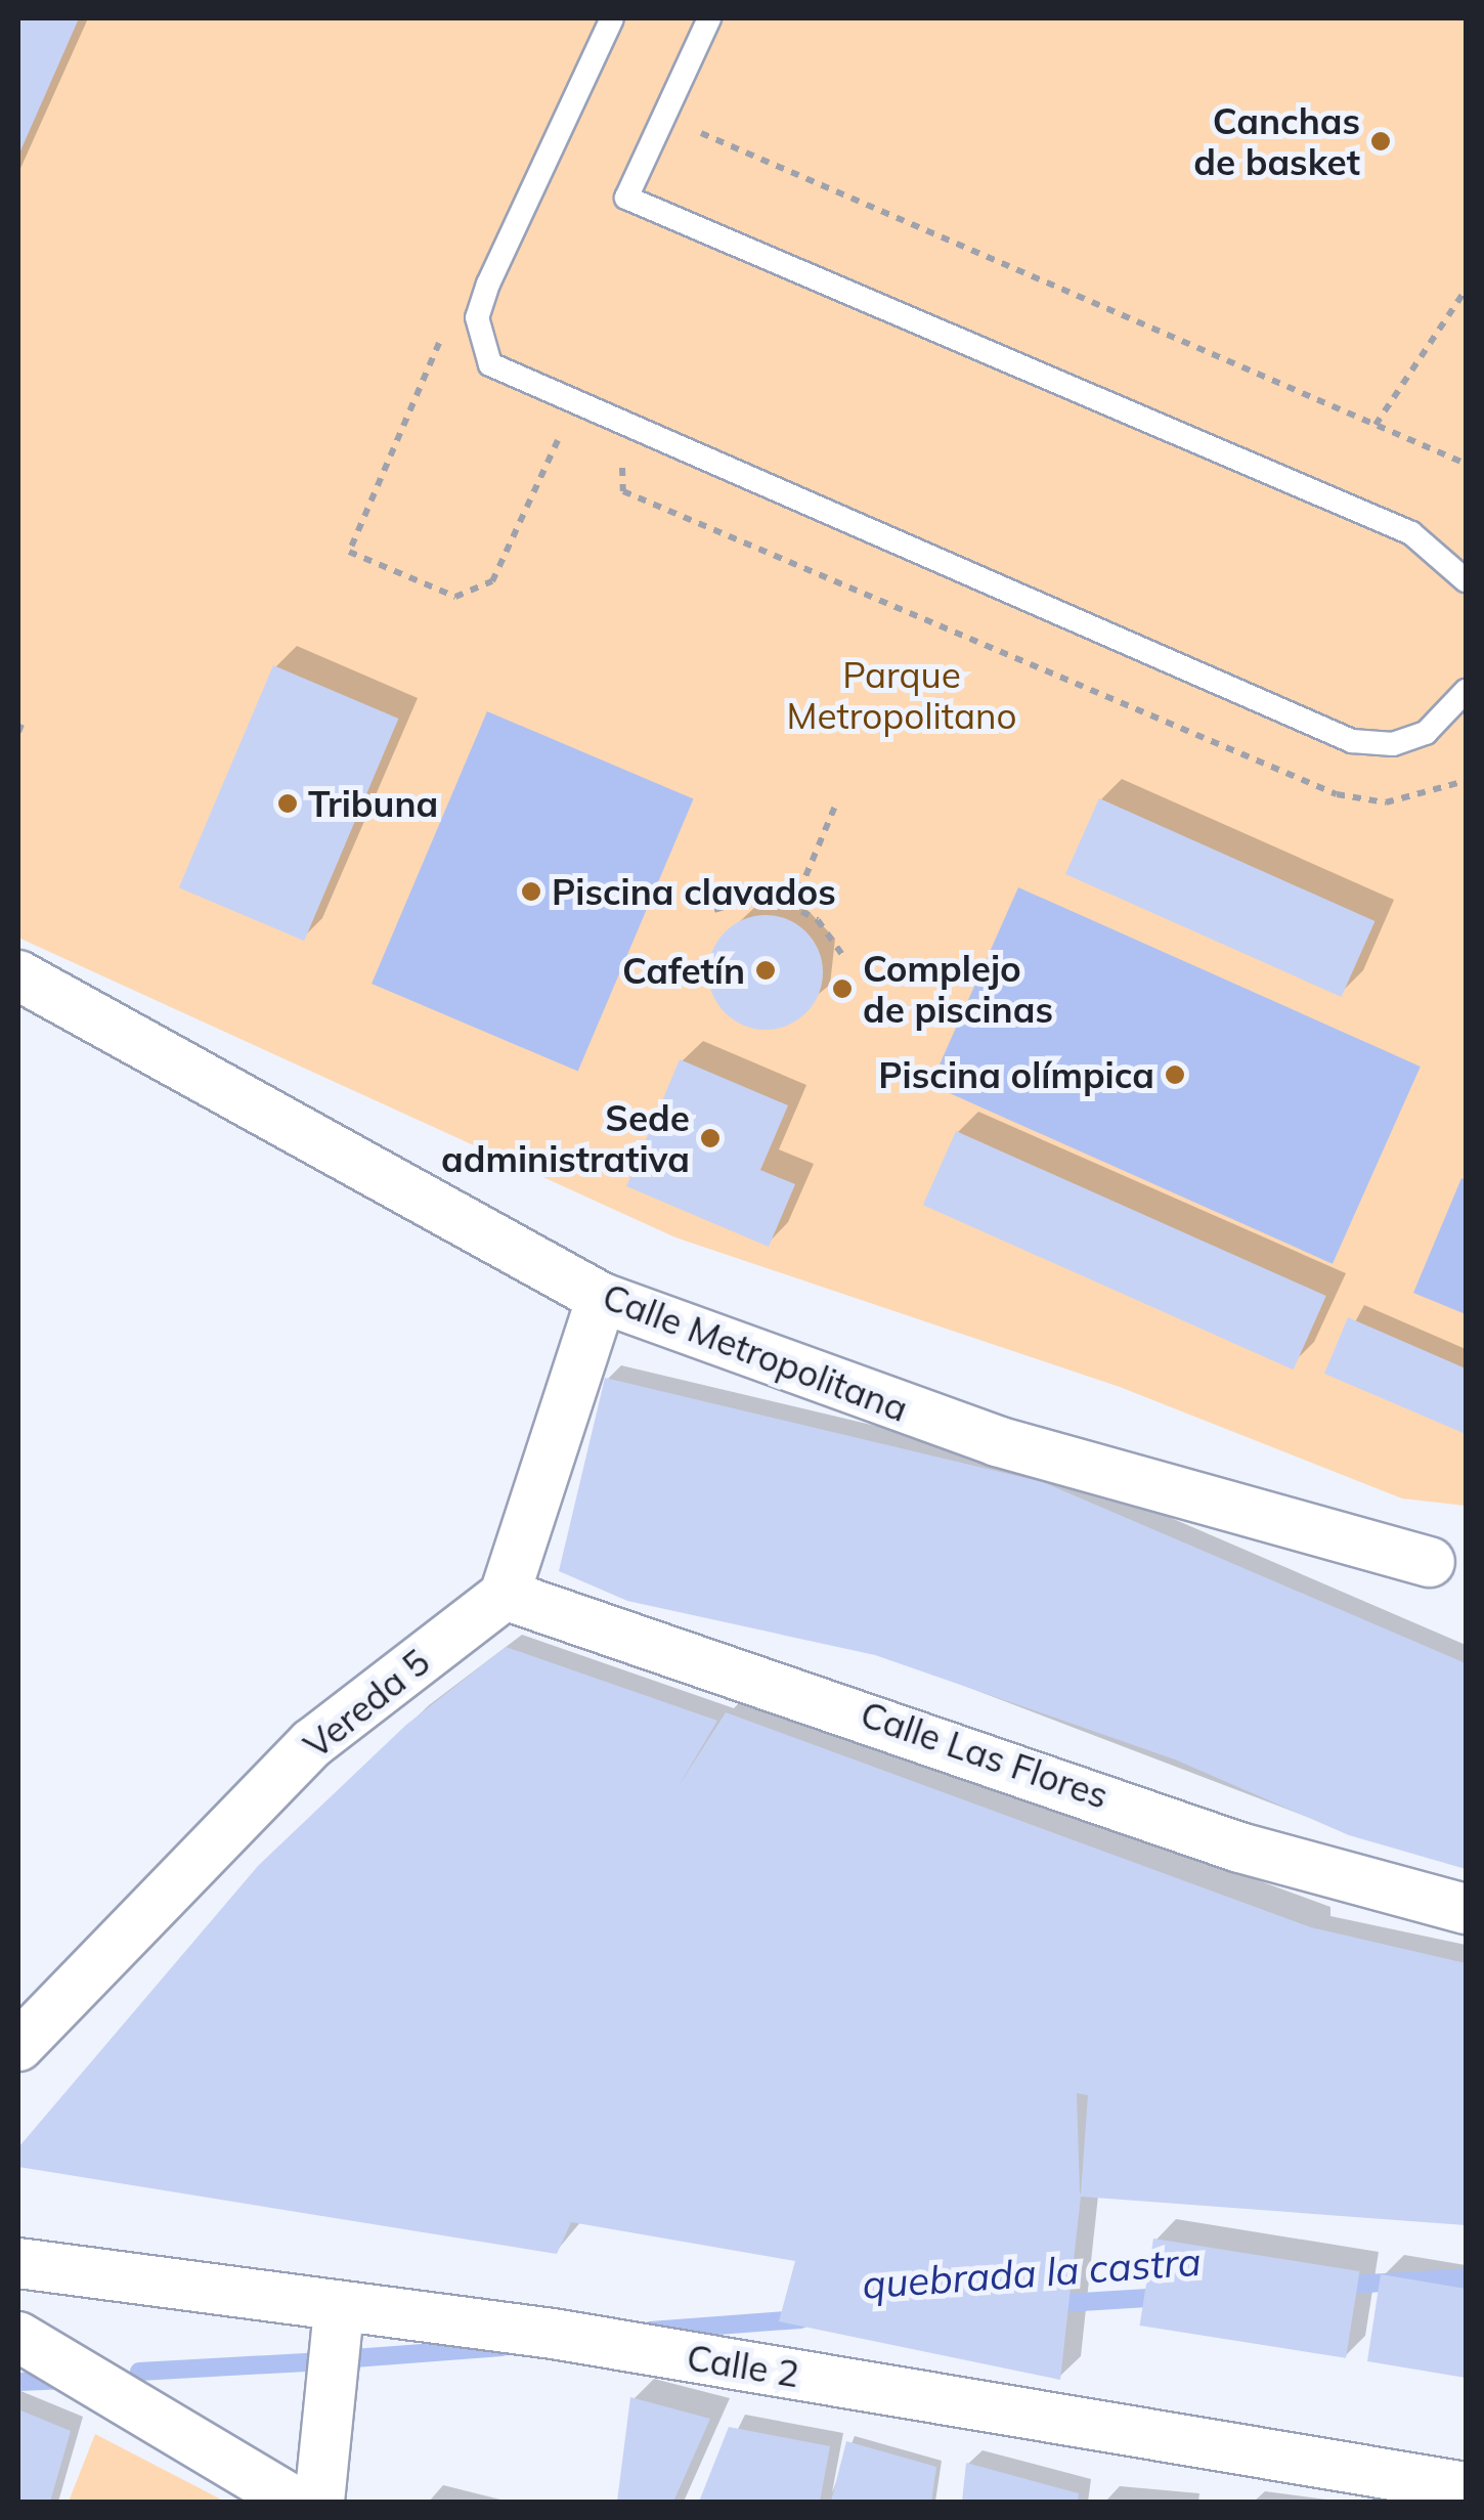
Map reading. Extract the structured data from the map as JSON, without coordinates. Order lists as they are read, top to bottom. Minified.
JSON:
{"streets":{"street":["Calle Metropolitana","Vereda 5","Calle Las Flores","Calle 2"]},"crossings":[["Vereda 5","Calle Las Flores"]],"water":["quebrada la castra"],"parks":["Parque Metropolitano"],"places":["Canchas de basket","Tribuna","Piscina clavados","Cafetín","Complejo de piscinas","Piscina olímpica","Sede administrativa"]}
